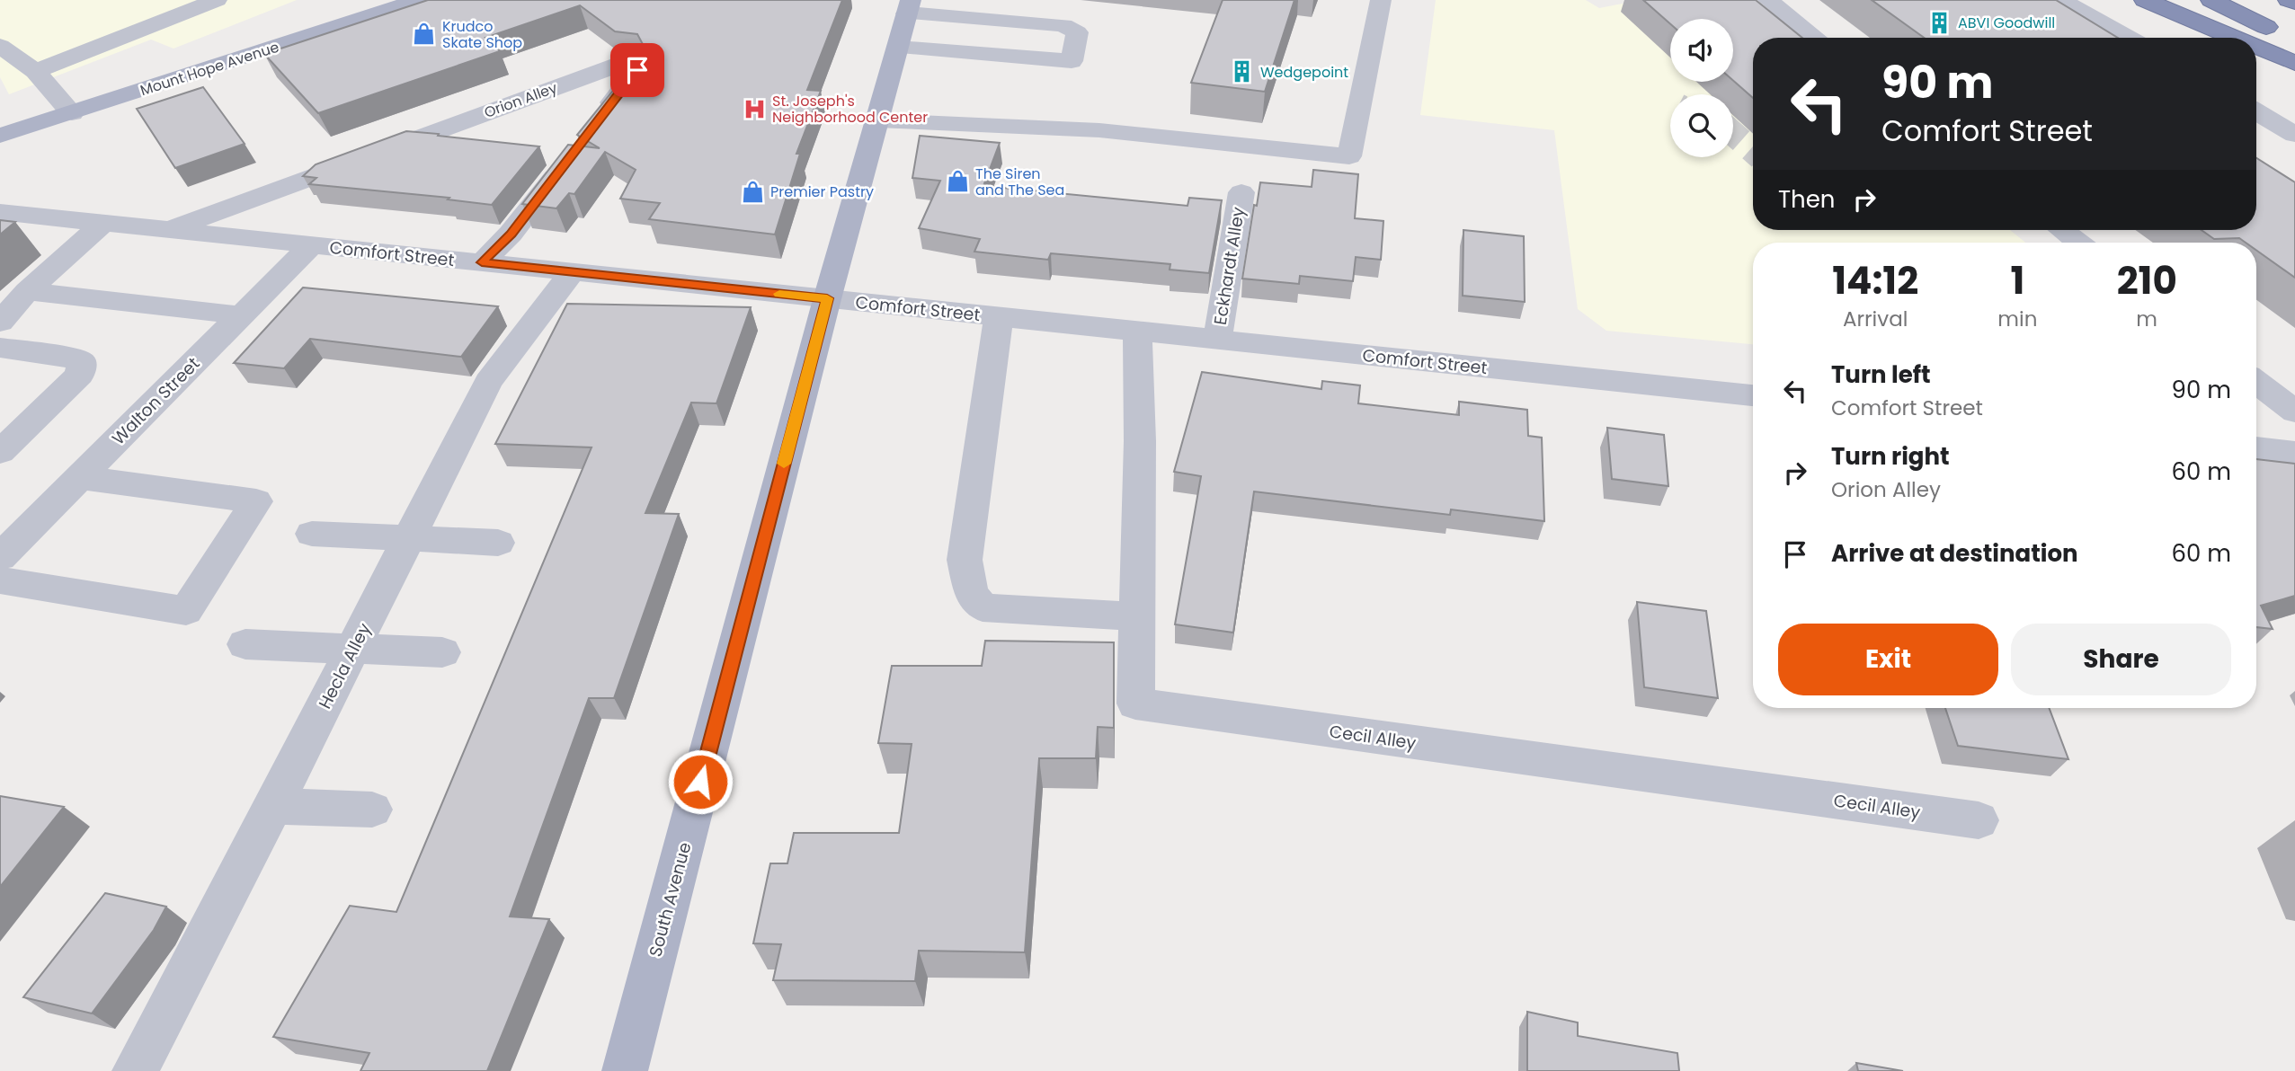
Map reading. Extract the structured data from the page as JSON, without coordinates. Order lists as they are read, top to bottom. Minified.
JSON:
{"streets":{"main road":["Mount Hope Avenue","South Avenue"],"street":["Orion Alley","Comfort Street","Eckhardt Alley","Walton Street","Hecla Alley","Cecil Alley"]},"crossings":[["Orion Alley","Comfort Street"],["Comfort Street","Eckhardt Alley"],["Comfort Street","Walton Street"],["Comfort Street","Hecla Alley"],["Comfort Street","Cecil Alley"],["Comfort Street","South Avenue"]],"places":{"building":["ABVI Goodwill","Wedgepoint"],"shop":["Krudco Skate Shop","The Siren and The Sea","Premier Pastry"],"hospital":["St. Joseph's Neighborhood Center"]},"page":{"turn":["90 m","Comfort Street"],"then":"Then","eta":["14:12","Arrival","1","min","210","m"],"list":[{"name":"Turn left","note":"Comfort Street","value":"90 m"},{"name":"Turn right","note":"Orion Alley","value":"60 m"},{"name":"Arrive at destination","value":"60 m"}],"buttons":["Exit","Share"]}}
